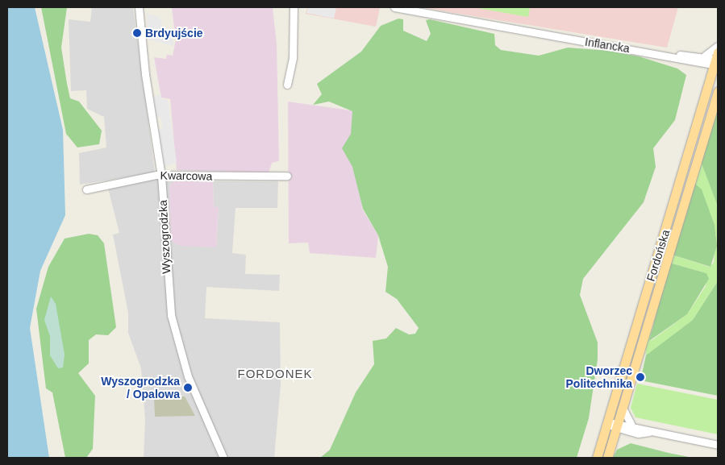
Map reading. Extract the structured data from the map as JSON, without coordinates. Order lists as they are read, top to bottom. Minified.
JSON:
{"streets":{"main road":["Fordońska"],"street":["Inflancka","Kwarcowa","Wyszogrodzka"]},"crossings":[["Inflancka","Fordońska"],["Kwarcowa","Wyszogrodzka"]],"districts":["FORDONEK"],"places":["Brdyujście","Dworzec Politechnika","Wyszogrodzka / Opalowa"]}
